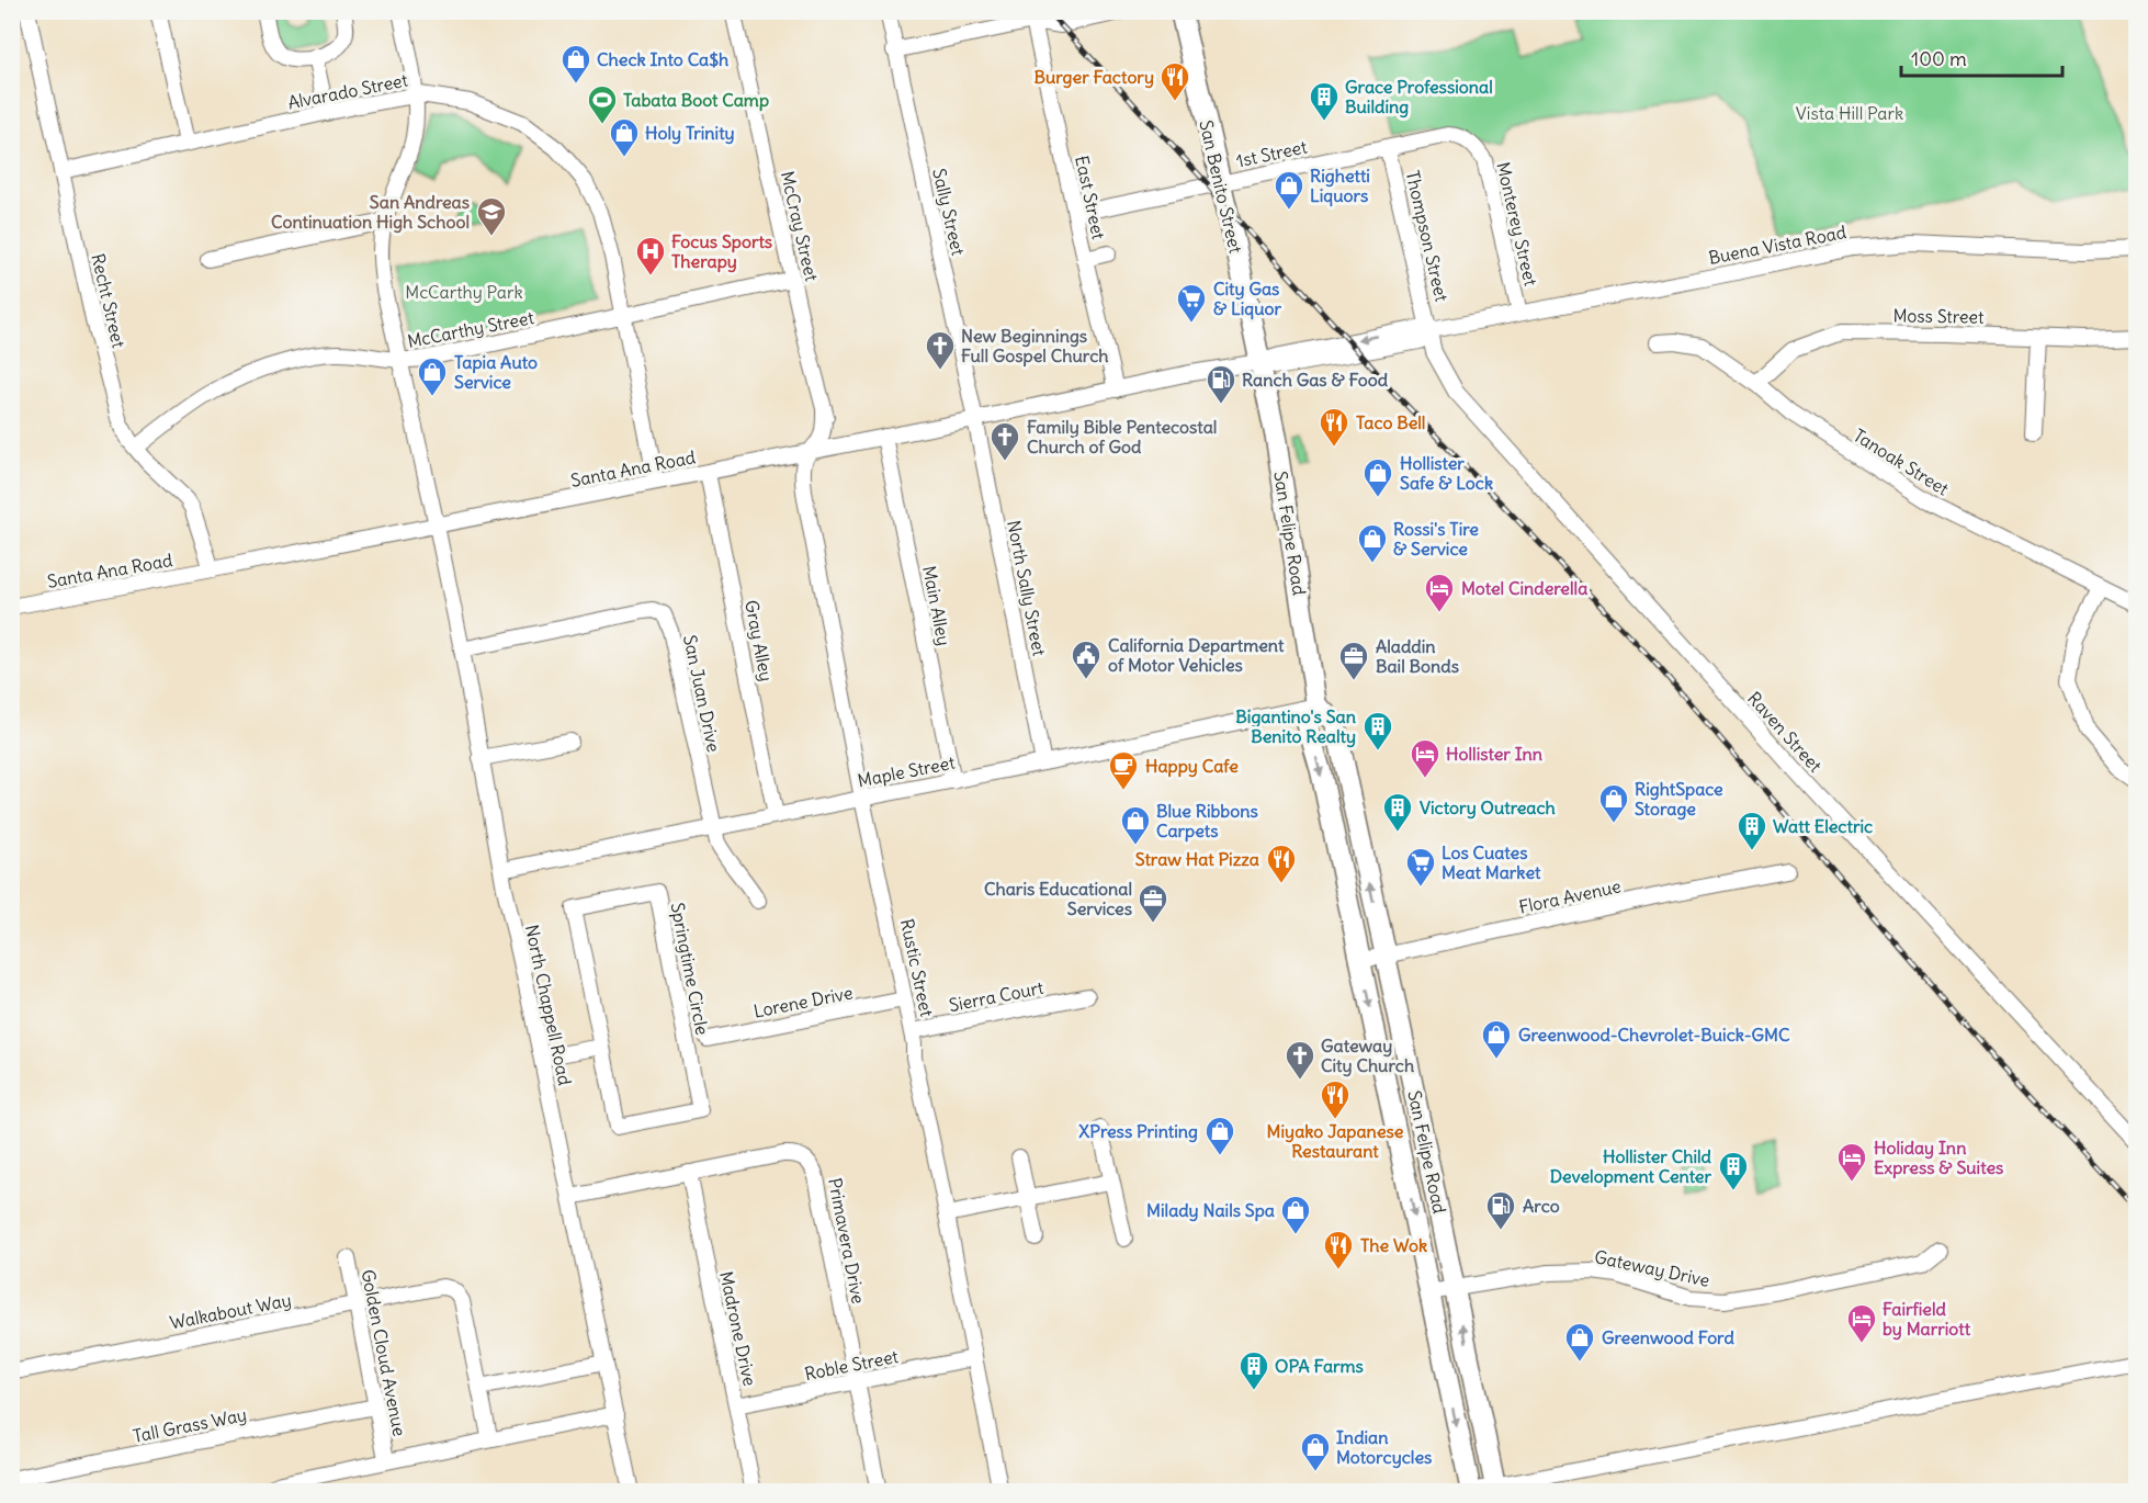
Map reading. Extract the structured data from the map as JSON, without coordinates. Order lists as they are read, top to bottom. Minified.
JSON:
{"streets":{"main road":["San Benito Street","San Felipe Road"],"street":["Alvarado Street","1st Street","East Street","Sally Street","Monterey Street","McCray Street","Thompson Street","Buena Vista Road","Recht Street","Moss Street","McCarthy Street","Tanoak Street","Santa Ana Road","North Sally Street","Main Alley","Gray Alley","San Juan Drive","Raven Street","Maple Street","Flora Avenue","Rustic Street","Springtime Circle","Sierra Court","Lorene Drive","North Chappell Road","Primavera Drive","Gateway Drive","Walkabout Way","Madrone Drive","Golden Cloud Avenue","Roble Street","Tall Grass Way"]},"crossings":[["Alvarado Street","Recht Street"],["Alvarado Street","McCarthy Street"],["Alvarado Street","Santa Ana Road"],["Alvarado Street","North Chappell Road"],["1st Street","San Benito Street"],["1st Street","East Street"],["1st Street","Monterey Street"],["1st Street","Thompson Street"],["San Benito Street","Buena Vista Road"],["San Benito Street","Santa Ana Road"],["San Benito Street","San Felipe Road"],["East Street","Santa Ana Road"],["Sally Street","Santa Ana Road"],["Sally Street","North Sally Street"],["Monterey Street","Buena Vista Road"],["McCray Street","McCarthy Street"],["McCray Street","Santa Ana Road"],["McCray Street","Rustic Street"],["Thompson Street","Buena Vista Road"],["Thompson Street","Raven Street"],["Buena Vista Road","Santa Ana Road"],["Buena Vista Road","San Felipe Road"],["Buena Vista Road","Raven Street"],["Recht Street","McCarthy Street"],["Recht Street","Santa Ana Road"],["Moss Street","Tanoak Street"],["McCarthy Street","North Chappell Road"],["Santa Ana Road","San Felipe Road"],["Santa Ana Road","North Sally Street"],["Santa Ana Road","Main Alley"],["Santa Ana Road","Gray Alley"],["Santa Ana Road","Rustic Street"],["Santa Ana Road","North Chappell Road"],["San Felipe Road","Maple Street"],["San Felipe Road","Flora Avenue"],["San Felipe Road","Gateway Drive"],["North Sally Street","Maple Street"],["Main Alley","Maple Street"],["Gray Alley","Maple Street"],["San Juan Drive","Maple Street"],["San Juan Drive","North Chappell Road"],["Maple Street","Rustic Street"],["Maple Street","North Chappell Road"],["Rustic Street","Sierra Court"],["Rustic Street","Lorene Drive"],["Rustic Street","Roble Street"],["North Chappell Road","Primavera Drive"],["Primavera Drive","Madrone Drive"],["Primavera Drive","Roble Street"],["Walkabout Way","Golden Cloud Avenue"],["Madrone Drive","Roble Street"],["Golden Cloud Avenue","Tall Grass Way"]],"parks":["Vista Hill Park","McCarthy Park"],"places":{"shop":["Check Into Ca$h","Holy Trinity","Righetti Liquors","Tapia Auto Service","Hollister Safe & Lock","Rossi's Tire & Service","RightSpace Storage","Blue Ribbons Carpets","Greenwood-Chevrolet-Buick-GMC","XPress Printing","Milady Nails Spa","Greenwood Ford","Indian Motorcycles"],"restaurant":["Burger Factory","Taco Bell","Straw Hat Pizza","Miyako Japanese Restaurant","The Wok"],"building":["Grace Professional Building","Bigantino's San Benito Realty","Victory Outreach","Watt Electric","Hollister Child Development Center","OPA Farms"],"sports":["Tabata Boot Camp"],"school or university":["San Andreas Continuation High School"],"hospital":["Focus Sports Therapy"],"supermarket":["City Gas & Liquor","Los Cuates Meat Market"],"church":["New Beginnings Full Gospel Church","Family Bible Pentecostal Church of God","Gateway City Church"],"fuel station":["Ranch Gas & Food","Arco"],"hotel":["Motel Cinderella","Hollister Inn","Holiday Inn Express & Suites","Fairfield by Marriott"],"public building":["California Department of Motor Vehicles"],"office":["Aladdin Bail Bonds","Charis Educational Services"],"cafe":["Happy Cafe"]},"scale_bar":"100 m"}
